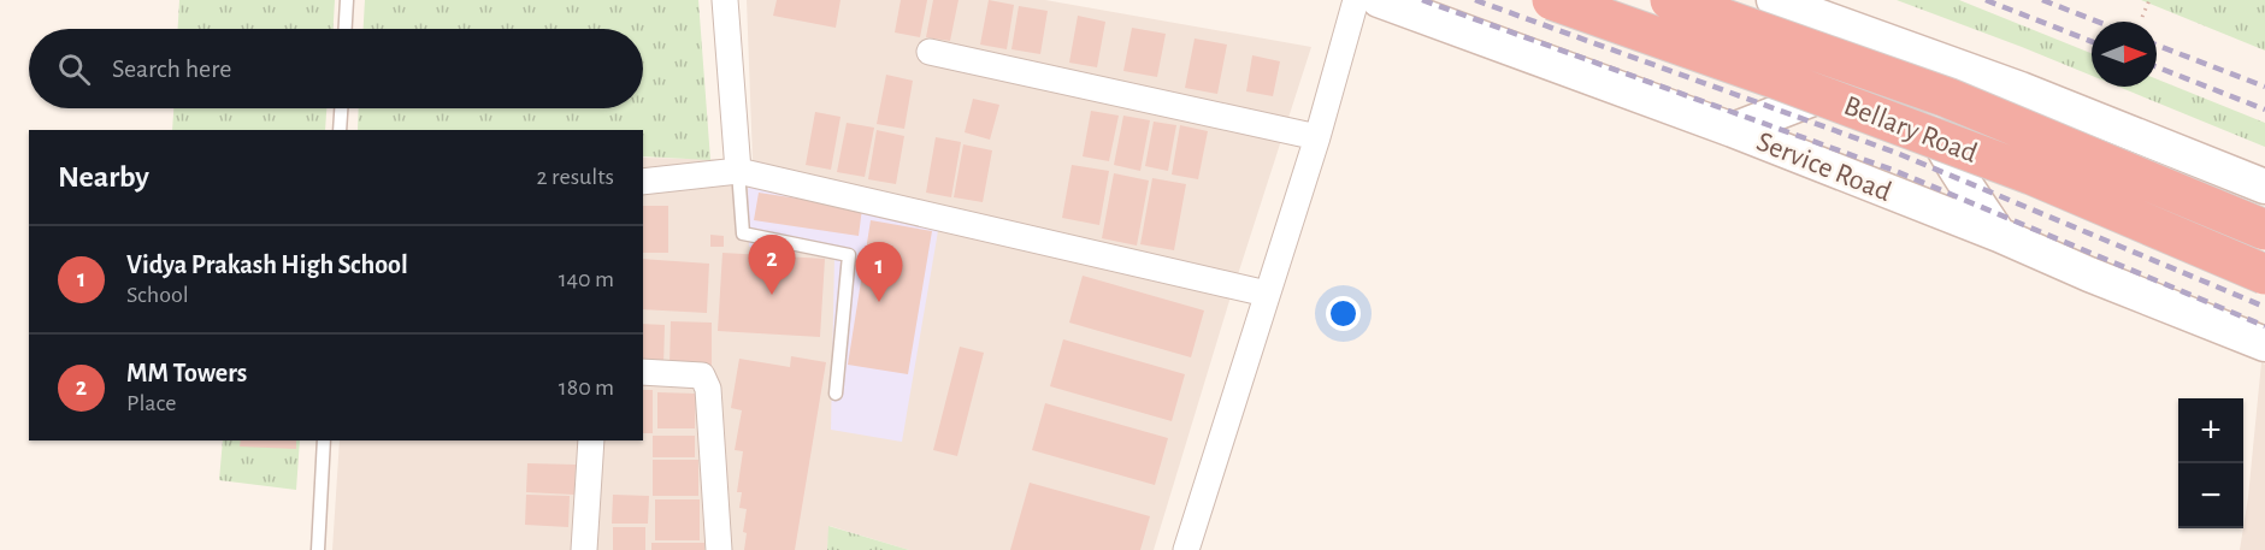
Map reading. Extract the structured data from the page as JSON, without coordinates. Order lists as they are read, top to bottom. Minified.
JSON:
{"streets":{"highway":["Bellary Road"],"main road":["Service Road"]},"north":"right","page":{"search":"Search here","heading":["Nearby","2 results"],"list":[{"mark":"1","name":"Vidya Prakash High School","note":"School","value":"140 m"},{"mark":"2","name":"MM Towers","note":"Place","value":"180 m"}],"pins":["2","1"],"map_buttons":["+","−"]}}
